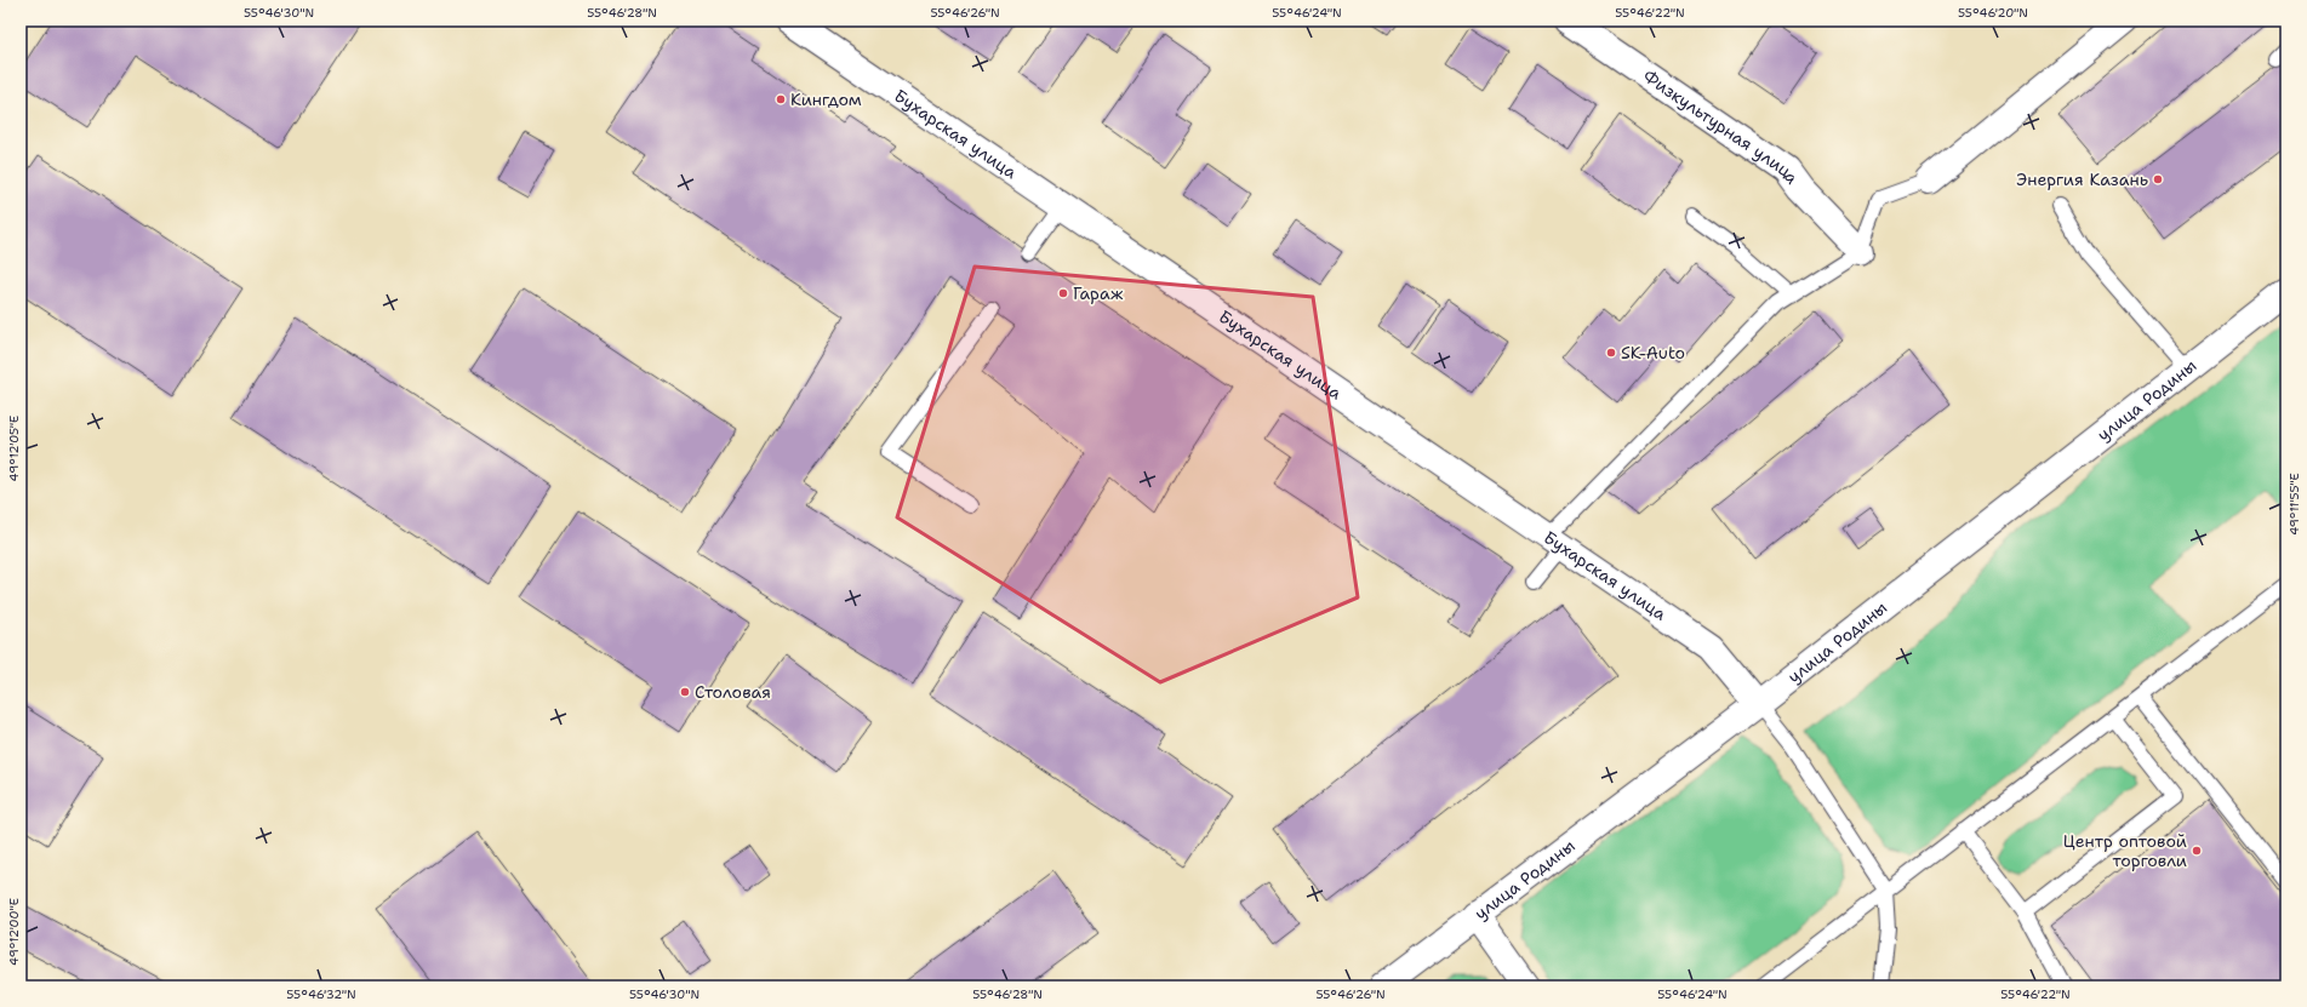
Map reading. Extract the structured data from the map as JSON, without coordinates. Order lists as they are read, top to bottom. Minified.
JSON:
{"streets":{"street":["Физкультурная улица","Бухарская улица","улица Родины"]},"crossings":[["Бухарская улица","улица Родины"]],"places":["Кингдом","Энергия Казань","Гараж","SK-Auto","Столовая","Центр оптовой торговли"],"coordinates":["55°46'30\"N","55°46'28\"N","55°46'26\"N","55°46'24\"N","55°46'22\"N","55°46'20\"N","49°12'05\"E","49°11'55\"E","49°12'00\"E","55°46'32\"N"]}
